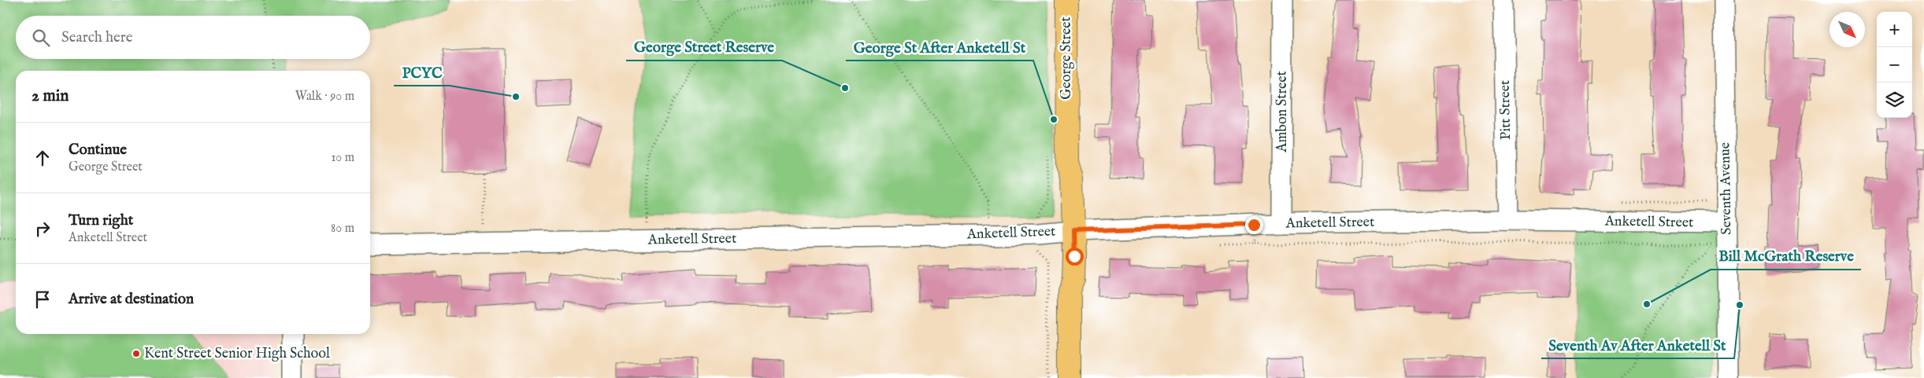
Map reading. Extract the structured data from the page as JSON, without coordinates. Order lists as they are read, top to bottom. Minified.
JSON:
{"streets":{"main road":["George Street"],"street":["Pitt Street","Ambon Street","Seventh Avenue","Anketell Street"]},"crossings":[["George Street","Anketell Street"],["Pitt Street","Anketell Street"],["Ambon Street","Anketell Street"],["Seventh Avenue","Anketell Street"]],"places":["George Street Reserve","PCYC","George St After Anketell St","Bill McGrath Reserve","Seventh Av After Anketell St","Kent Street Senior High School"],"north":"bottom right","page":{"map_buttons":["+","−"],"search":"Search here","heading":["2 min","Walk · 90 m"],"list":[["Continue","George Street","10 m"],["Turn right","Anketell Street","80 m"],"Arrive at destination"]}}
